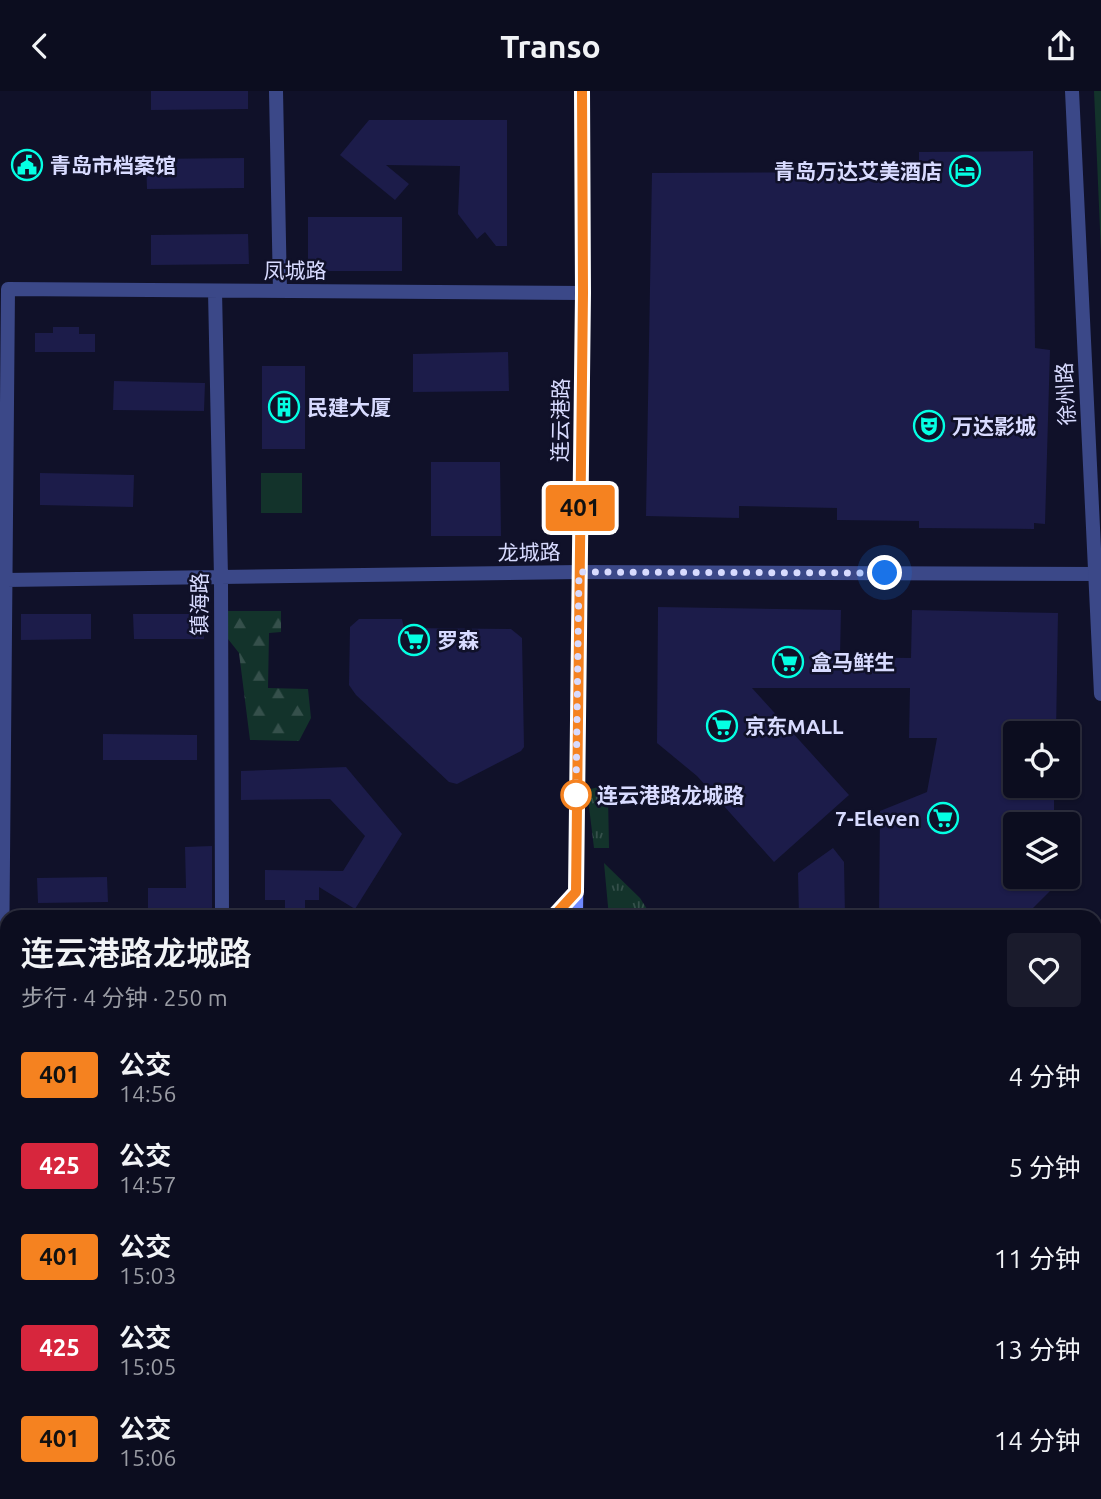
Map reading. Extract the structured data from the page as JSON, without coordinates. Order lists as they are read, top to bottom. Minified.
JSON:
{"streets":{"main road":["连云港路"],"street":["凤城路","徐州路","龙城路","镇海路"]},"crossings":[["凤城路","连云港路"],["凤城路","龙城路"],["凤城路","镇海路"],["徐州路","龙城路"],["连云港路","龙城路"],["龙城路","镇海路"]],"places":{"public building":["青岛市档案馆"],"hotel":["青岛万达艾美酒店"],"building":["民建大厦"],"theatre":["万达影城"],"supermarket":["罗森","盒马鲜生","京东MALL","7-Eleven"],"other":["连云港路龙城路"]},"lines":["bus line 401"],"page":{"header":"Transo","on_map":"401","heading":["连云港路龙城路","步行 · 4 分钟 · 250 m"],"list":[{"mark":"401","name":"公交","note":"14:56","value":"4 分钟"},{"mark":"425","name":"公交","note":"14:57","value":"5 分钟"},{"mark":"401","name":"公交","note":"15:03","value":"11 分钟"},{"mark":"425","name":"公交","note":"15:05","value":"13 分钟"},{"mark":"401","name":"公交","note":"15:06","value":"14 分钟"}]}}
